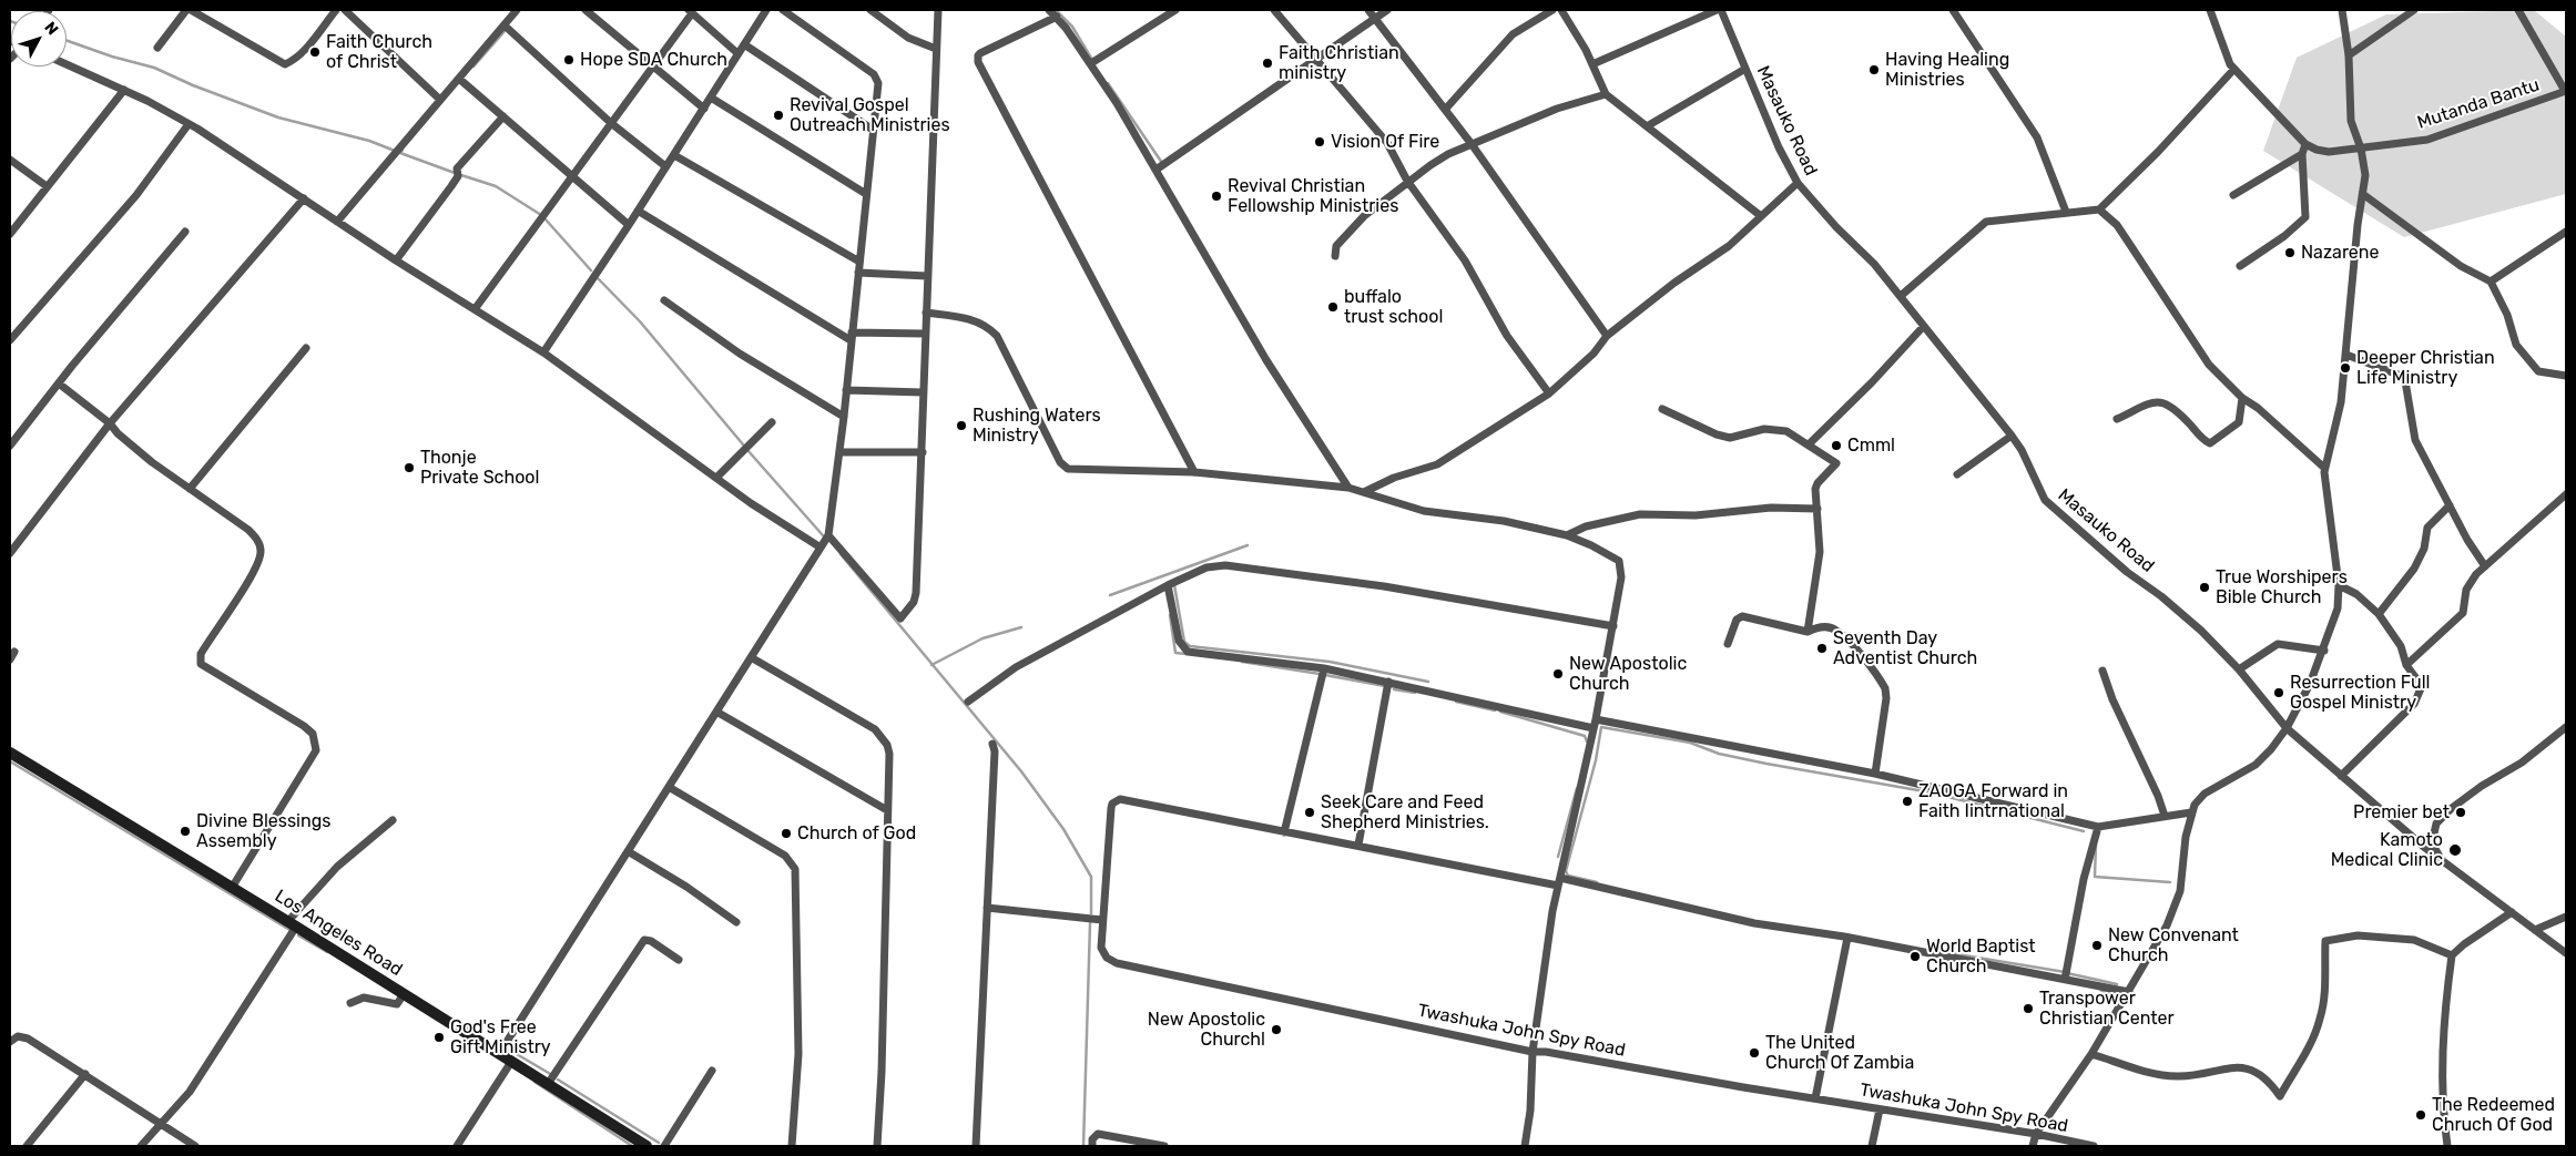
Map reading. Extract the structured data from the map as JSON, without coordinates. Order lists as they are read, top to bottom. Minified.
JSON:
{"streets":{"main road":["Los Angeles Road"],"street":["Mutanda Bantu","Masauko Road","Twashuka John Spy Road"]},"places":["Faith Church of Christ","Hope SDA Church","Faith Christian ministry","Having Healing Ministries","Revival Gospel Outreach Ministries","Vision Of Fire","Revival Christian Fellowship Ministries","Nazarene","buffalo trust school","Deeper Christian Life Ministry","Rushing Waters Ministry","Cmml","Thonje Private School","True Worshipers Bible Church","Seventh Day Adventist Church","New Apostolic Church","Resurrection Full Gospel Ministry","ZAOGA Forward in Faith Iintrnational","Seek Care and Feed Shepherd Ministries.","Premier bet","Divine Blessings Assembly","Church of God","Kamoto Medical Clinic","New Convenant Church","World Baptist Church","Transpower Christian Center","New Apostolic Churchl","God's Free Gift Ministry","The United Church Of Zambia","The Redeemed Chruch Of God"],"north":"top right"}
